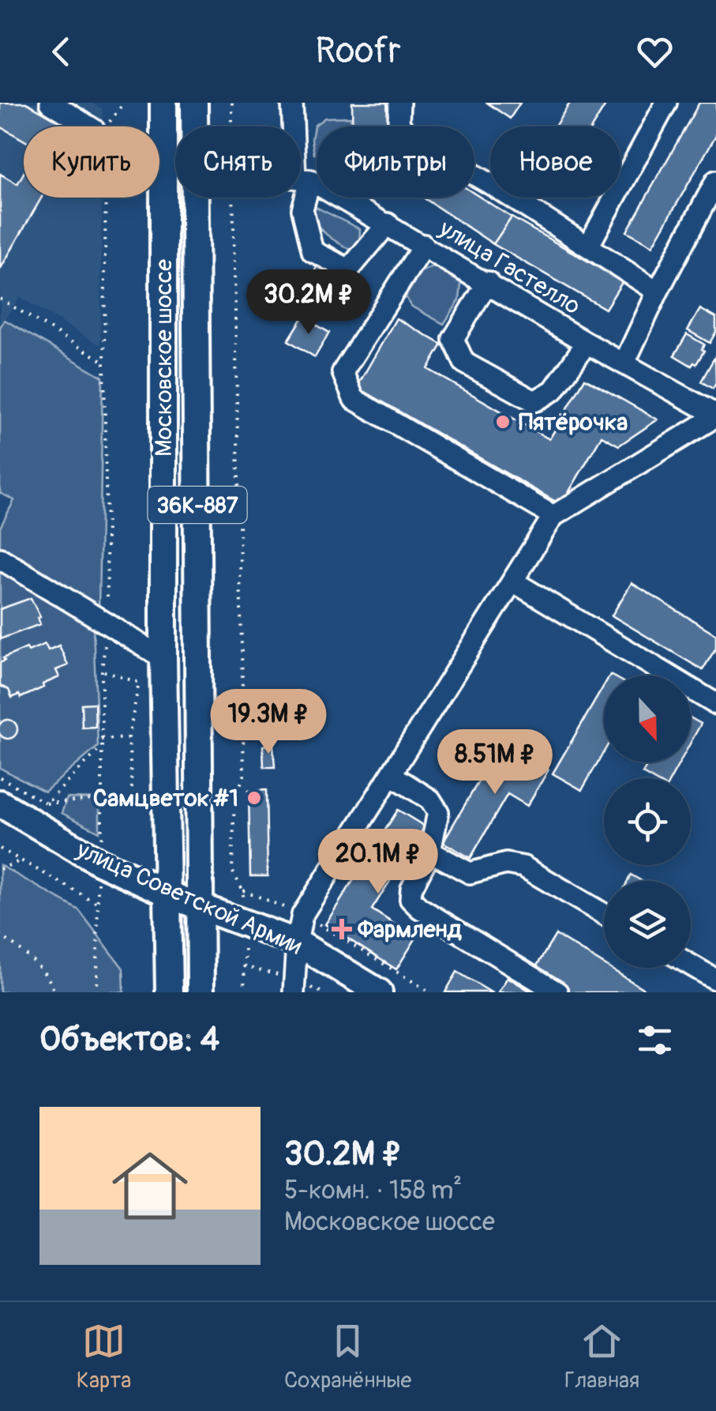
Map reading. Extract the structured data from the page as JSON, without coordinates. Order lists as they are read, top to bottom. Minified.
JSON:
{"streets":{"main road":["Московское шоссе","36К-887","улица Советской Армии"],"street":["улица Гастелло"]},"crossings":[["Московское шоссе","улица Советской Армии"]],"places":{"other":["Пятёрочка","Самцветок #1"],"health":["Фармленд"]},"north":"bottom","page":{"header":"Roofr","chip":["Купить","Снять","Фильтры","Новое"],"price":["30.2M ₽","19.3M ₽","8.51M ₽","20.1M ₽"],"heading":"Объектов: 4","list":[{"name":"30.2M ₽","note":"5-комн. · 158 m² · Московское шоссе"}],"tabs":["Карта","Сохранённые","Главная"]}}
